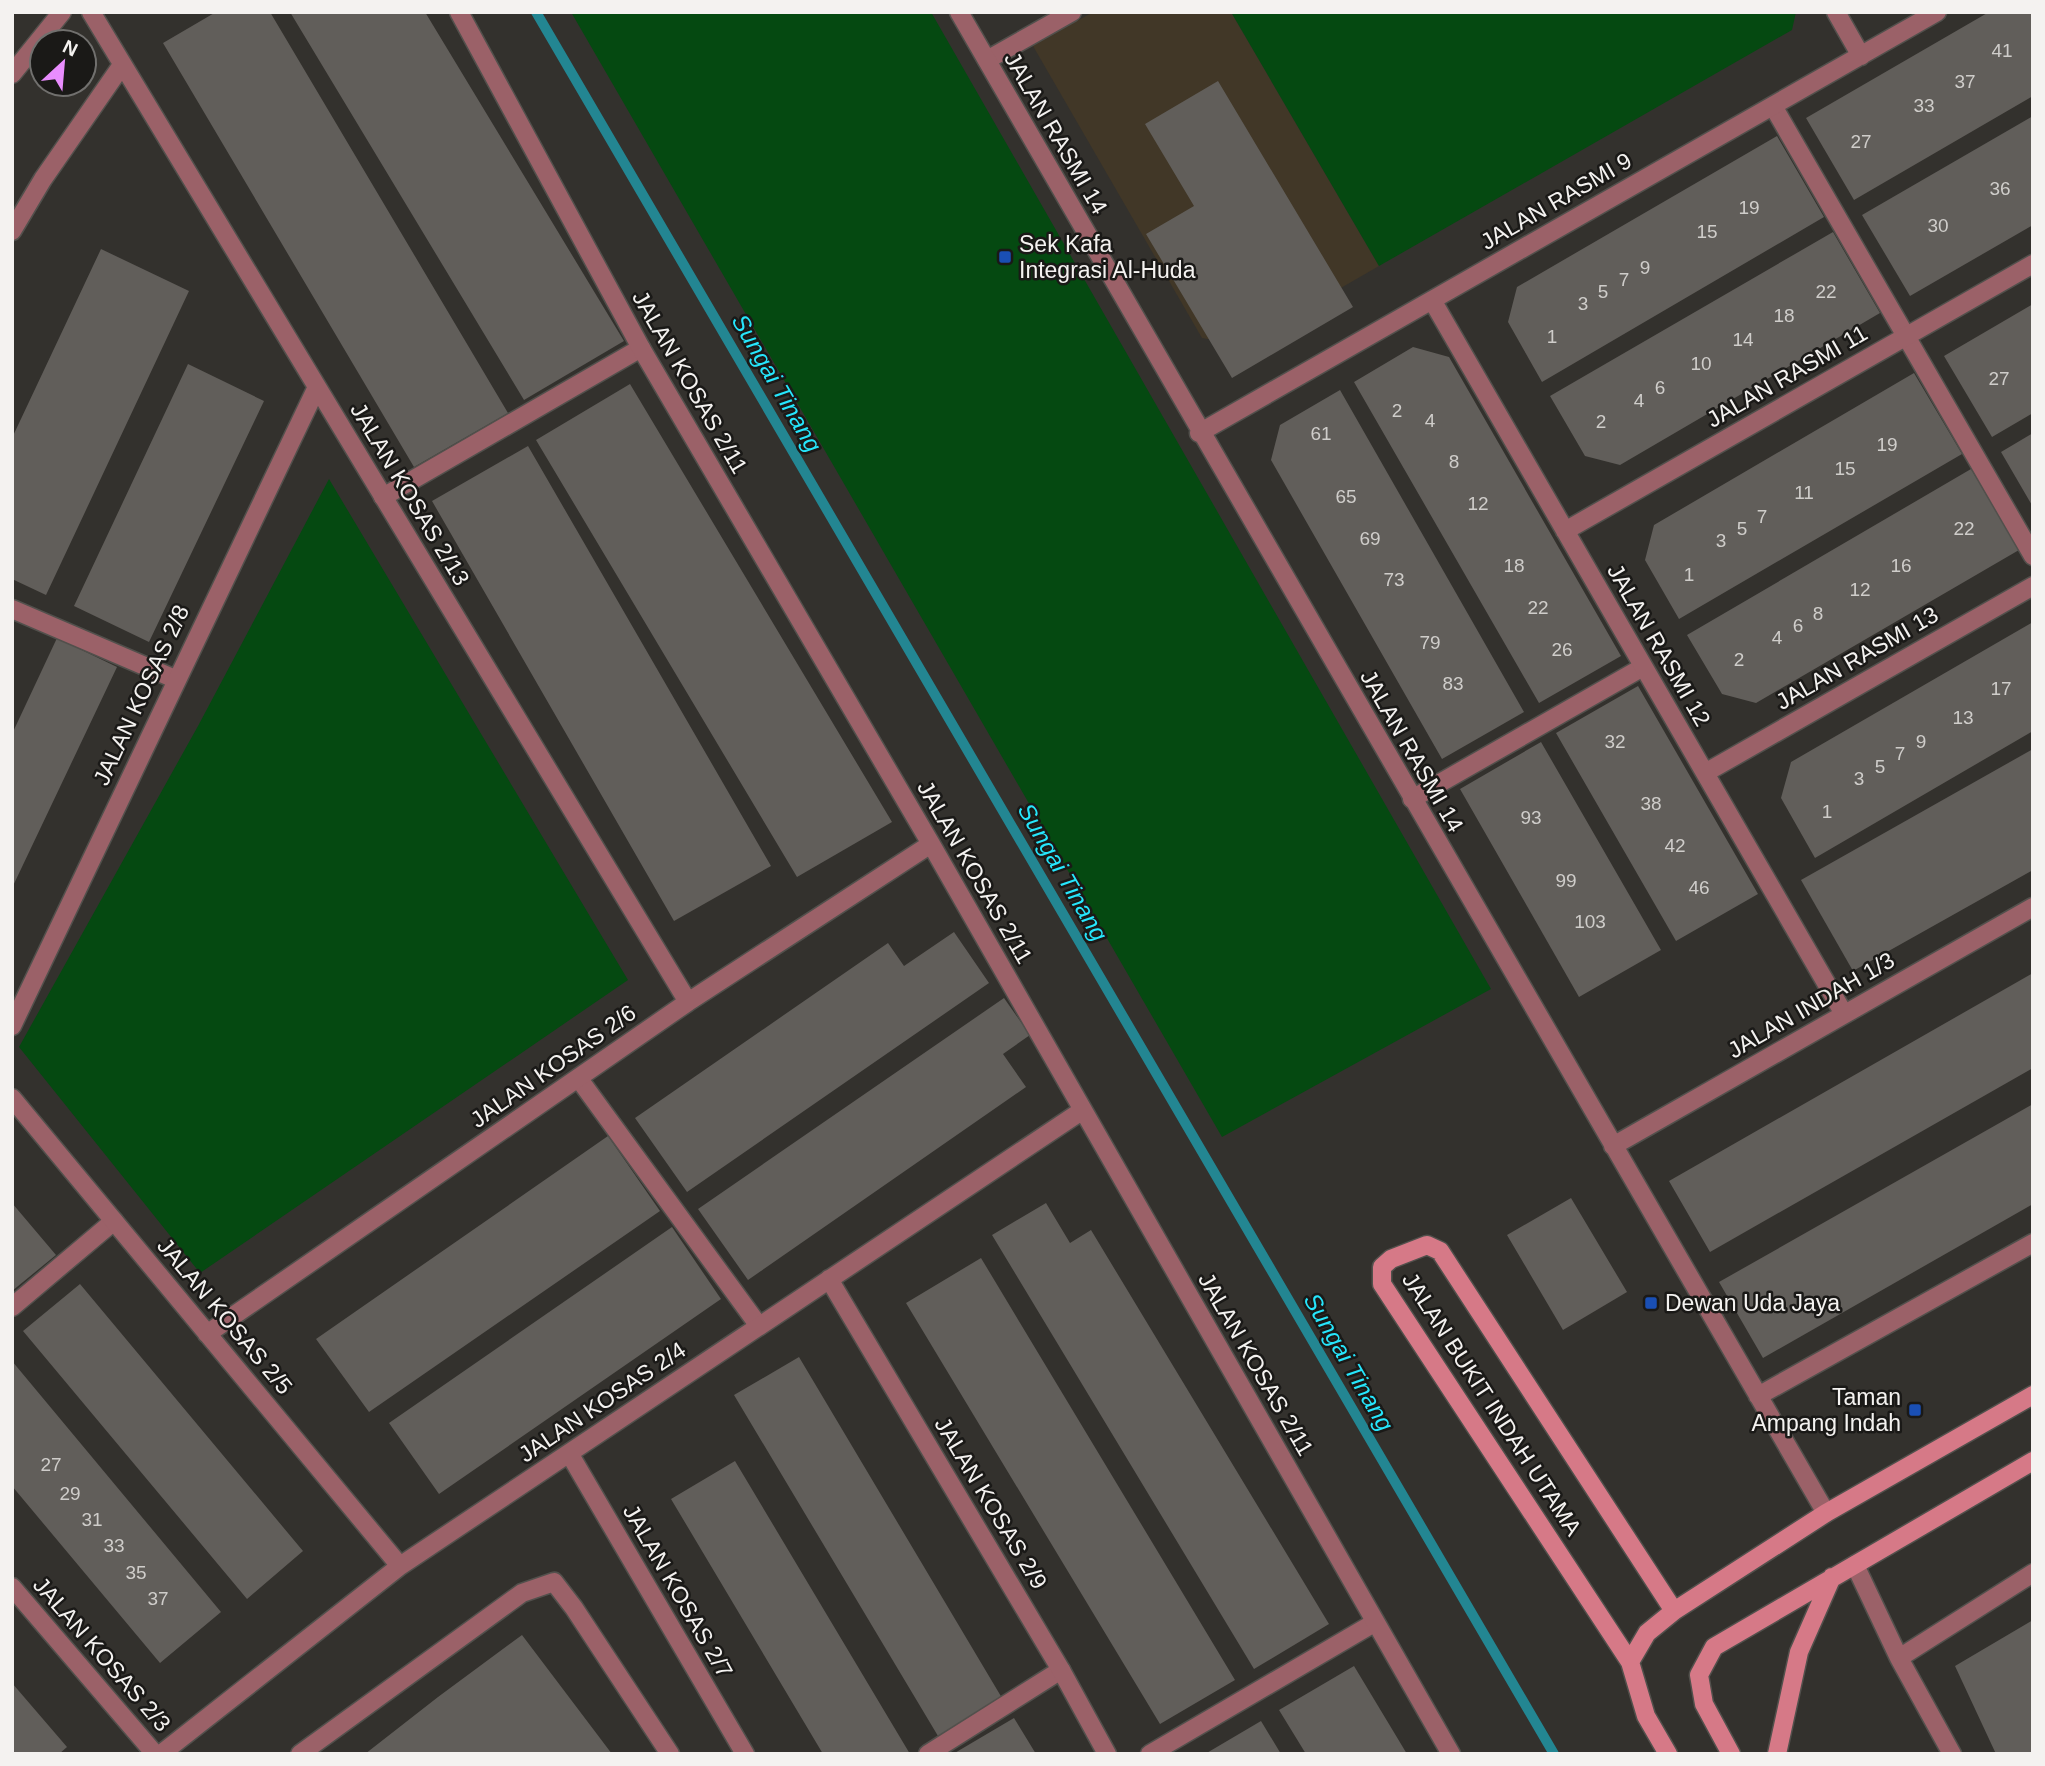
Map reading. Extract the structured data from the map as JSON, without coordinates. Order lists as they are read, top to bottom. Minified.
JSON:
{"streets":{"street":["JALAN RASMI 14","JALAN RASMI 9","JALAN RASMI 11","JALAN KOSAS 2/11","JALAN KOSAS 2/13","JALAN RASMI 12","JALAN RASMI 13","JALAN KOSAS 2/8","JALAN INDAH 1/3","JALAN KOSAS 2/6","JALAN KOSAS 2/5","JALAN KOSAS 2/4","JALAN BUKIT INDAH UTAMA","JALAN KOSAS 2/9","JALAN KOSAS 2/7","JALAN KOSAS 2/3"]},"crossings":[["JALAN RASMI 14","JALAN RASMI 9"],["JALAN RASMI 14","JALAN INDAH 1/3"],["JALAN RASMI 9","JALAN RASMI 12"],["JALAN RASMI 11","JALAN RASMI 12"],["JALAN KOSAS 2/11","JALAN KOSAS 2/6"],["JALAN KOSAS 2/11","JALAN KOSAS 2/4"],["JALAN KOSAS 2/13","JALAN KOSAS 2/8"],["JALAN KOSAS 2/13","JALAN KOSAS 2/6"],["JALAN RASMI 12","JALAN RASMI 13"],["JALAN RASMI 12","JALAN INDAH 1/3"],["JALAN KOSAS 2/6","JALAN KOSAS 2/5"],["JALAN KOSAS 2/5","JALAN KOSAS 2/4"],["JALAN KOSAS 2/4","JALAN KOSAS 2/9"],["JALAN KOSAS 2/4","JALAN KOSAS 2/7"]],"water":["Sungai Tinang"],"places":{"transit":["Sek Kafa Integrasi Al-Huda","Dewan Uda Jaya","Taman Ampang Indah"]},"house_numbers":["41","37","33","27","36","19","30","15","9","7","5","22","3","18","1","14","10","27","6","4","2","4","2","61","19","8","15","11","65","12","7","5","22","69","3","18","16","1","73","12","22","8","6","4","79","26","2","83","17","13","32","9","7","5","3","38","1","93","42","99","46","103","27","29","31","33","35","37"],"north":"top right"}
